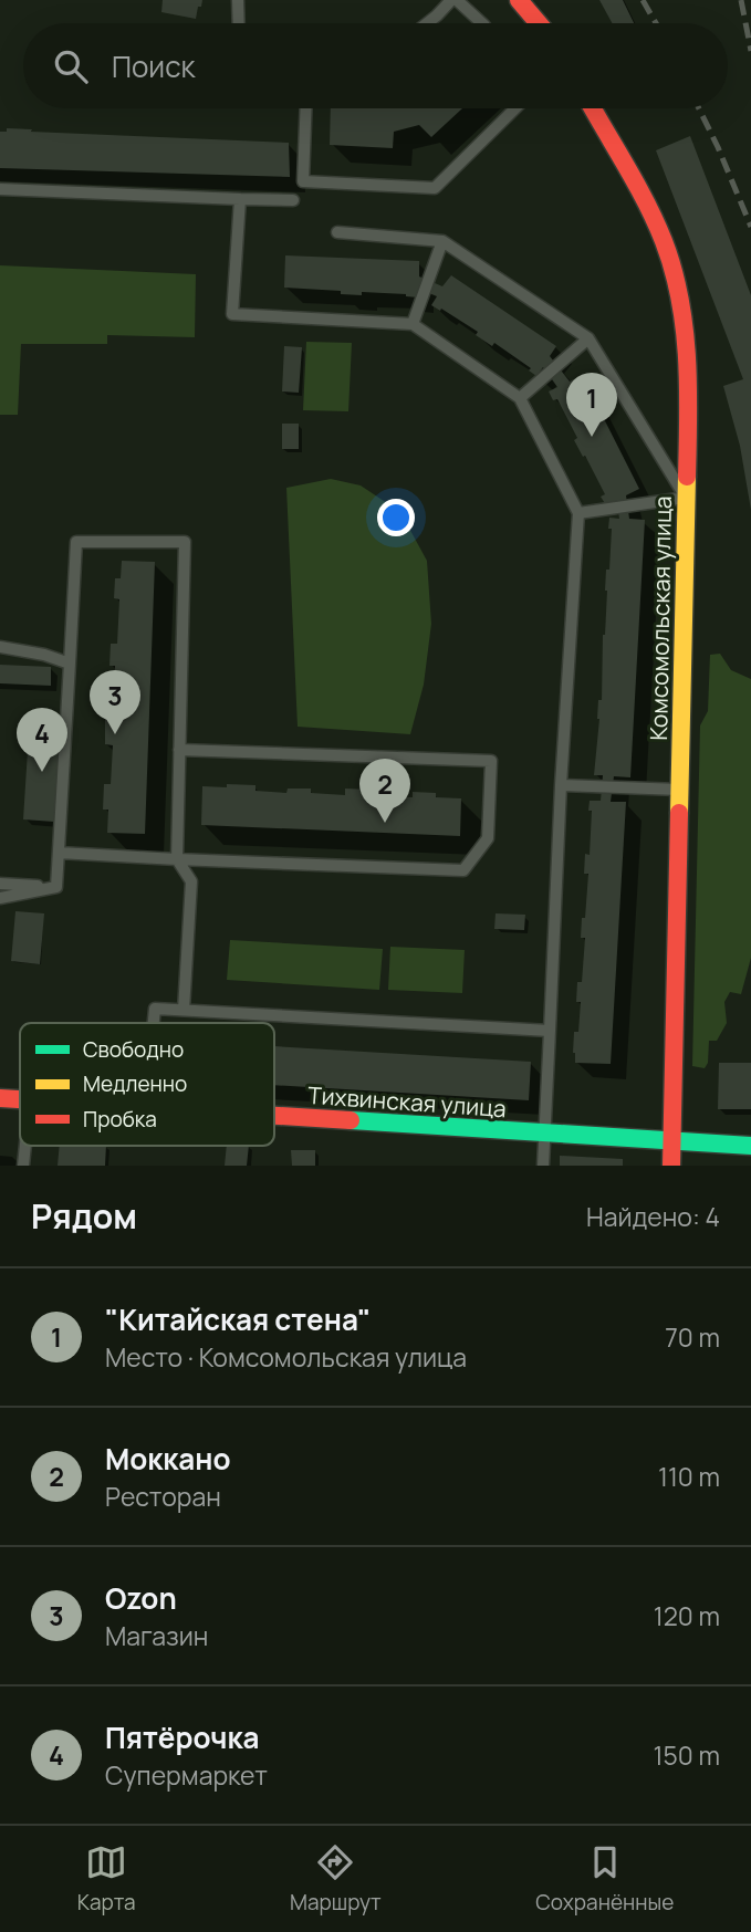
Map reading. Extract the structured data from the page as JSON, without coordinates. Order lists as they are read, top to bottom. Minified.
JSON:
{"streets":{"street":["Комсомольская улица","Тихвинская улица"]},"crossings":[["Комсомольская улица","Тихвинская улица"]],"legend":["Свободно","Медленно","Пробка"],"page":{"search":"Поиск","pins":["1","3","4","2"],"heading":["Рядом","Найдено: 4"],"list":[{"mark":"1","name":"\"Китайская стена\"","note":"Место · Комсомольская улица","value":"70 m"},{"mark":"2","name":"Моккано","note":"Ресторан","value":"110 m"},{"mark":"3","name":"Ozon","note":"Магазин","value":"120 m"},{"mark":"4","name":"Пятёрочка","note":"Супермаркет","value":"150 m"}],"nav":["Карта","Маршрут","Сохранённые"]}}
